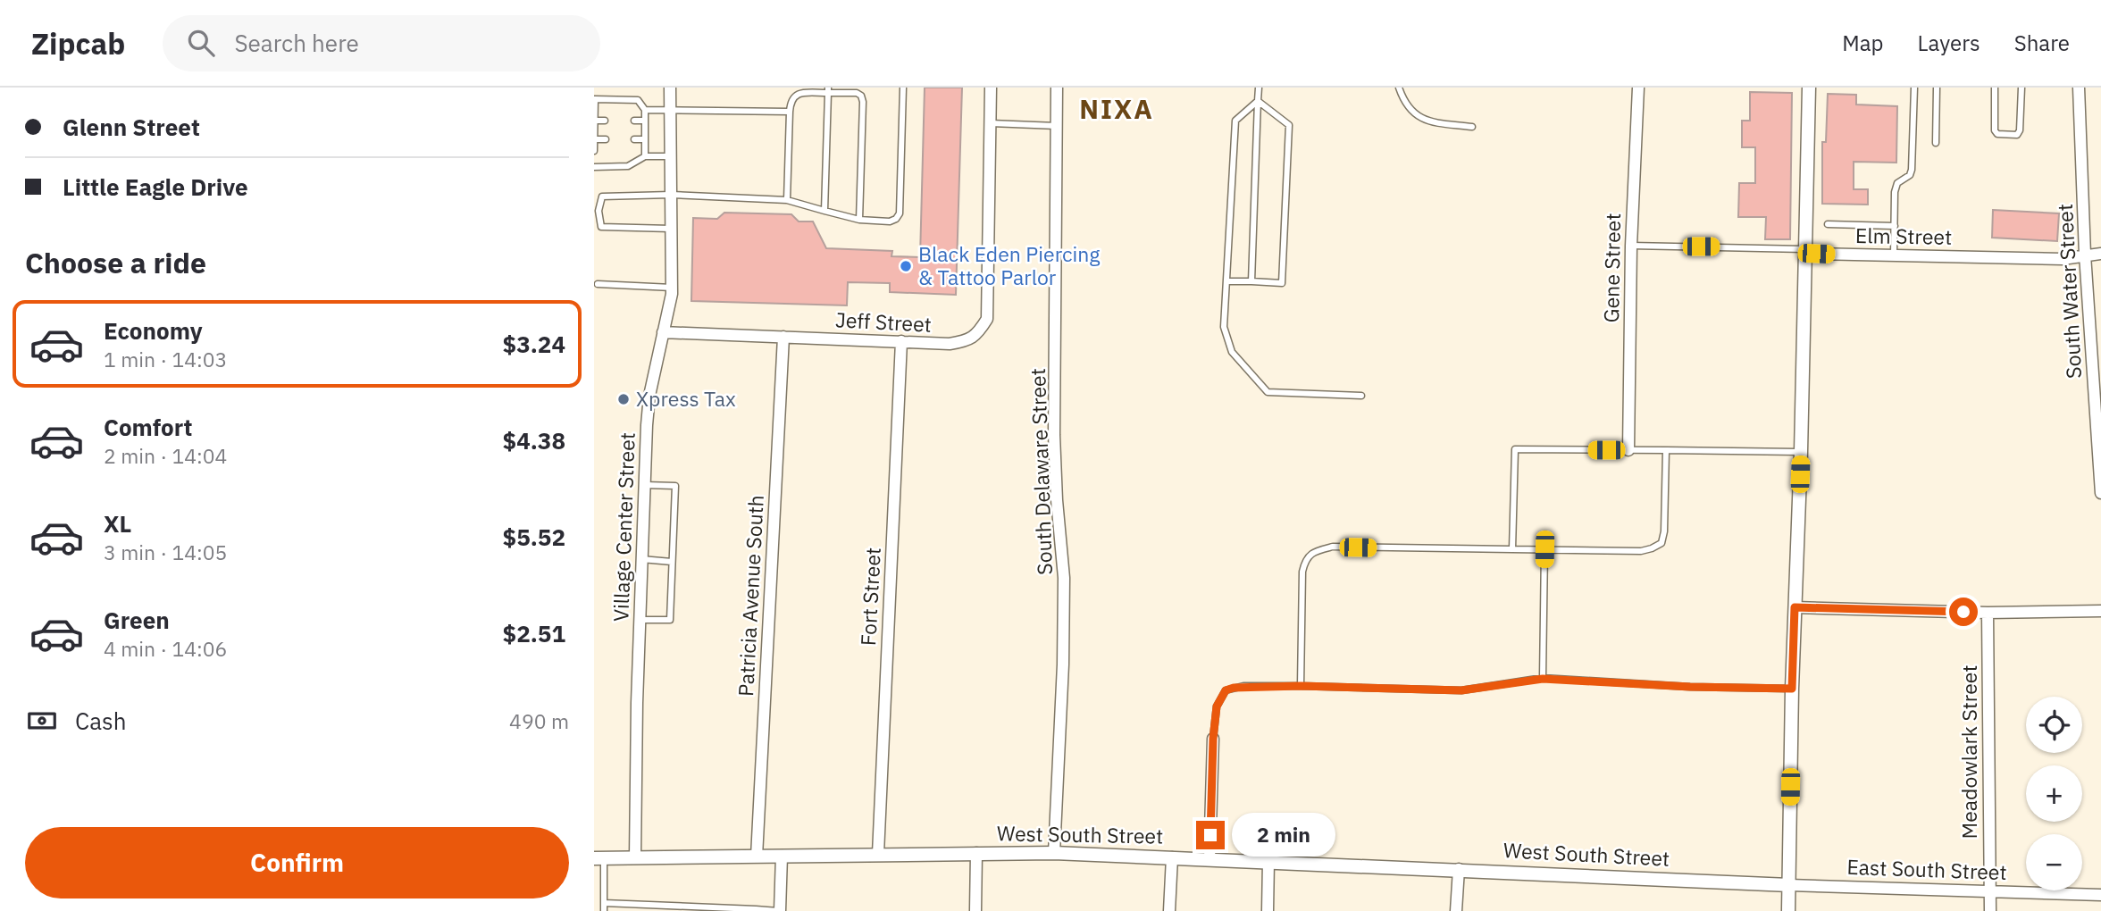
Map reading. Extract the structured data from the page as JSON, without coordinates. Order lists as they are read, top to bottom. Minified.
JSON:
{"streets":{"street":["Elm Street","Gene Street","South Water Street","Jeff Street","South Delaware Street","Village Center Street","Patricia Avenue South","Fort Street","Meadowlark Street","West South Street","East South Street"]},"crossings":[["Elm Street","Gene Street"],["Elm Street","South Water Street"],["Jeff Street","Village Center Street"],["Jeff Street","Patricia Avenue South"],["Jeff Street","Fort Street"],["South Delaware Street","West South Street"],["Village Center Street","West South Street"],["Patricia Avenue South","West South Street"],["Fort Street","West South Street"],["Meadowlark Street","East South Street"],["West South Street","East South Street"]],"districts":["NIXA"],"places":["Black Eden Piercing & Tattoo Parlor","Xpress Tax"],"page":{"header":"Zipcab","search":"Search here","nav":["Map","Layers","Share"],"banner":["Glenn Street","Little Eagle Drive"],"heading":"Choose a ride","list":[{"name":"Economy","note":"1 min · 14:03","value":"$3.24"},{"name":"Comfort","note":"2 min · 14:04","value":"$4.38"},{"name":"XL","note":"3 min · 14:05","value":"$5.52"},{"name":"Green","note":"4 min · 14:06","value":"$2.51"}],"pay":["Cash","490 m"],"map_buttons":["+","−"],"bubble":"2 min","buttons":"Confirm"}}
